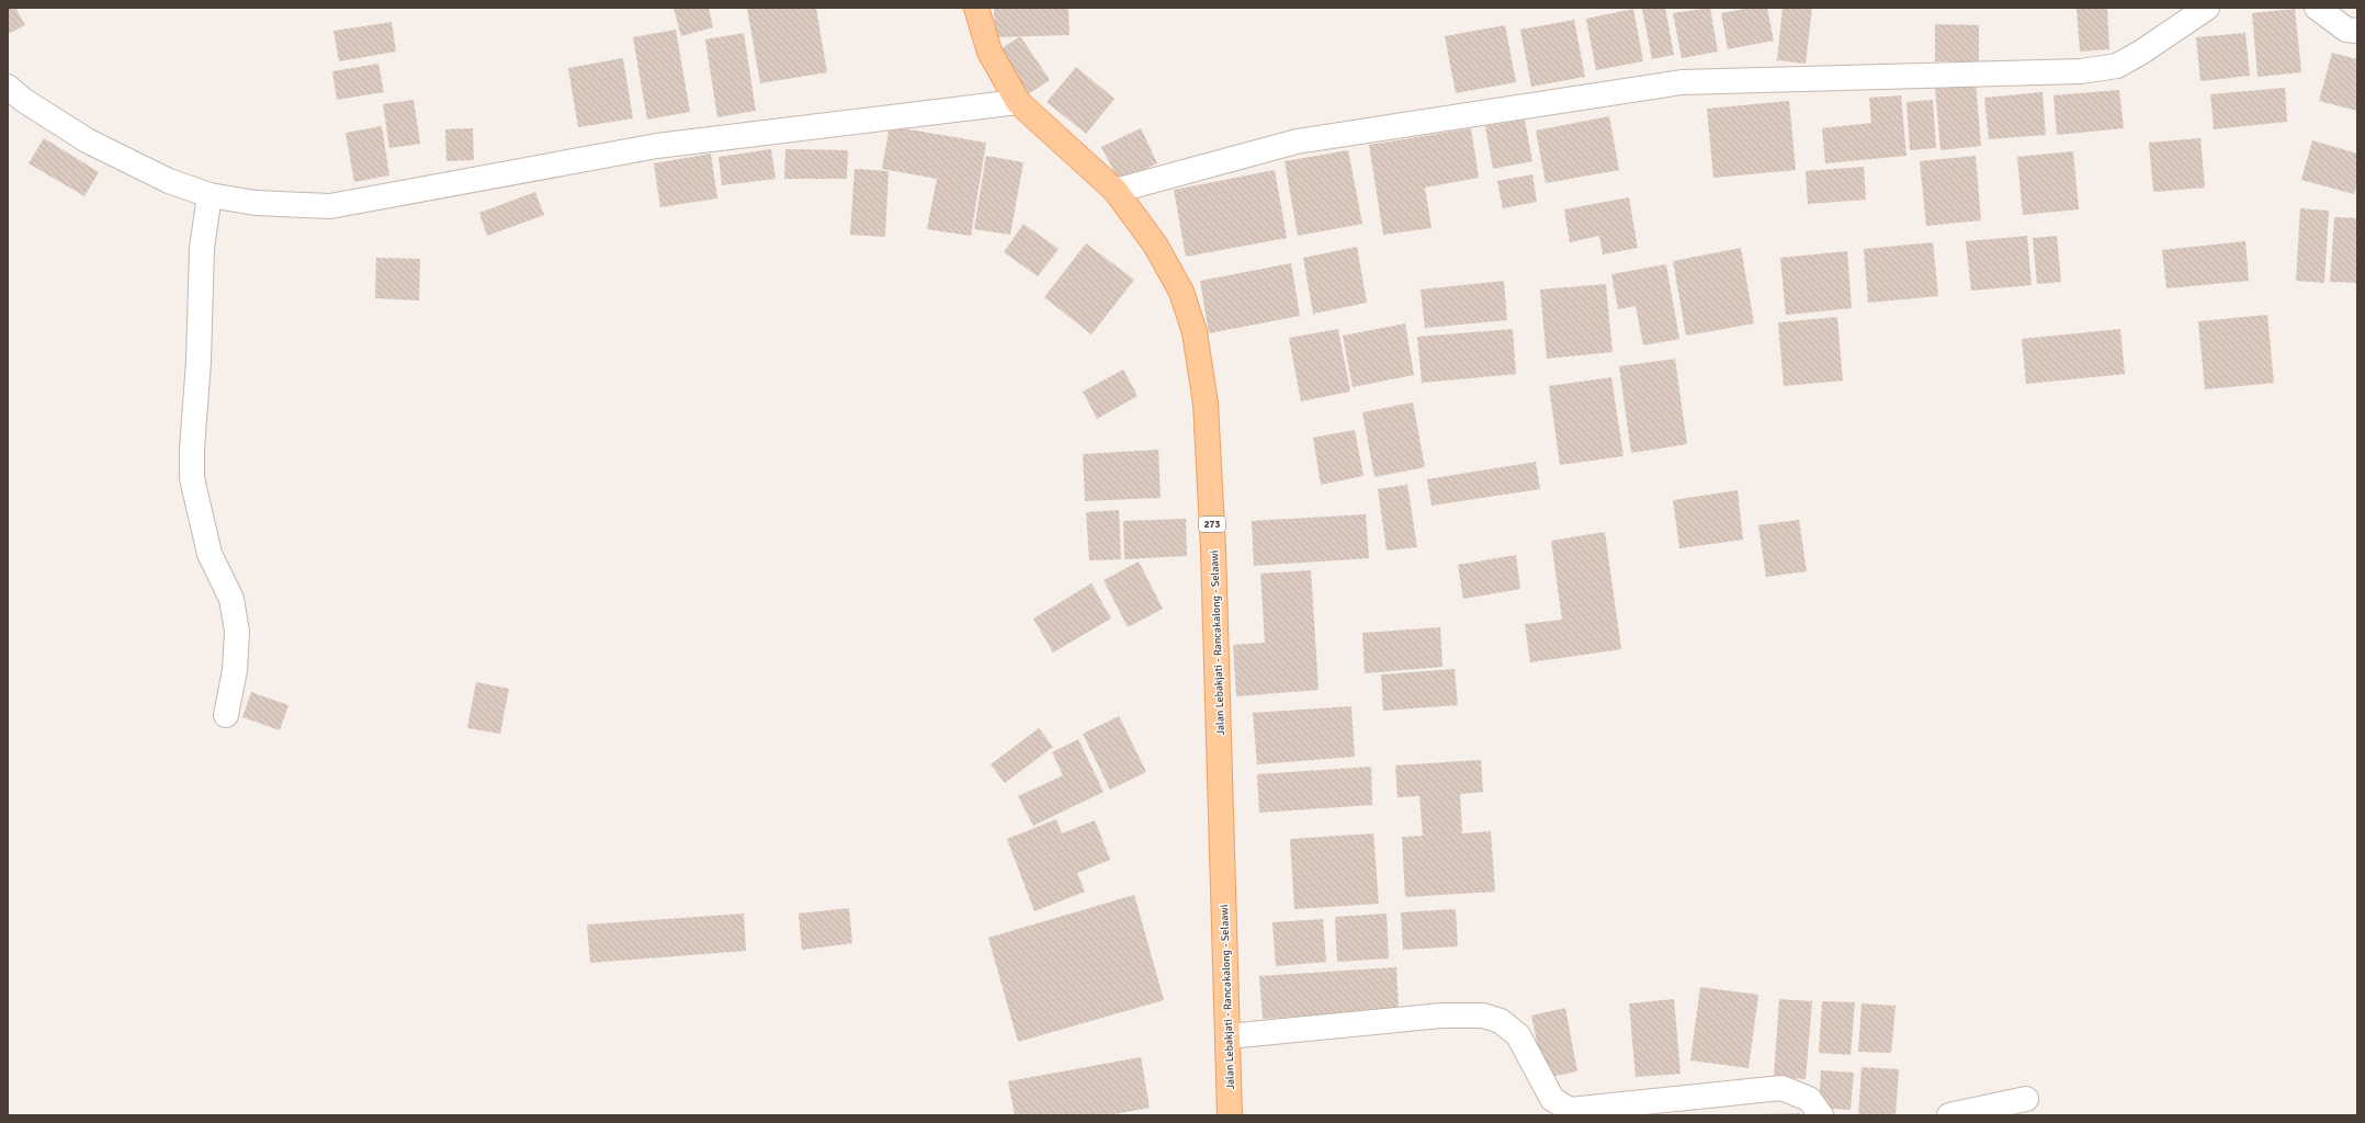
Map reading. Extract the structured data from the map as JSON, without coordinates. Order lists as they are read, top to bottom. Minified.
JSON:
{"streets":{"main road":["273","Jalan Lebakjati - Rancakalong - Selaawi"]}}
